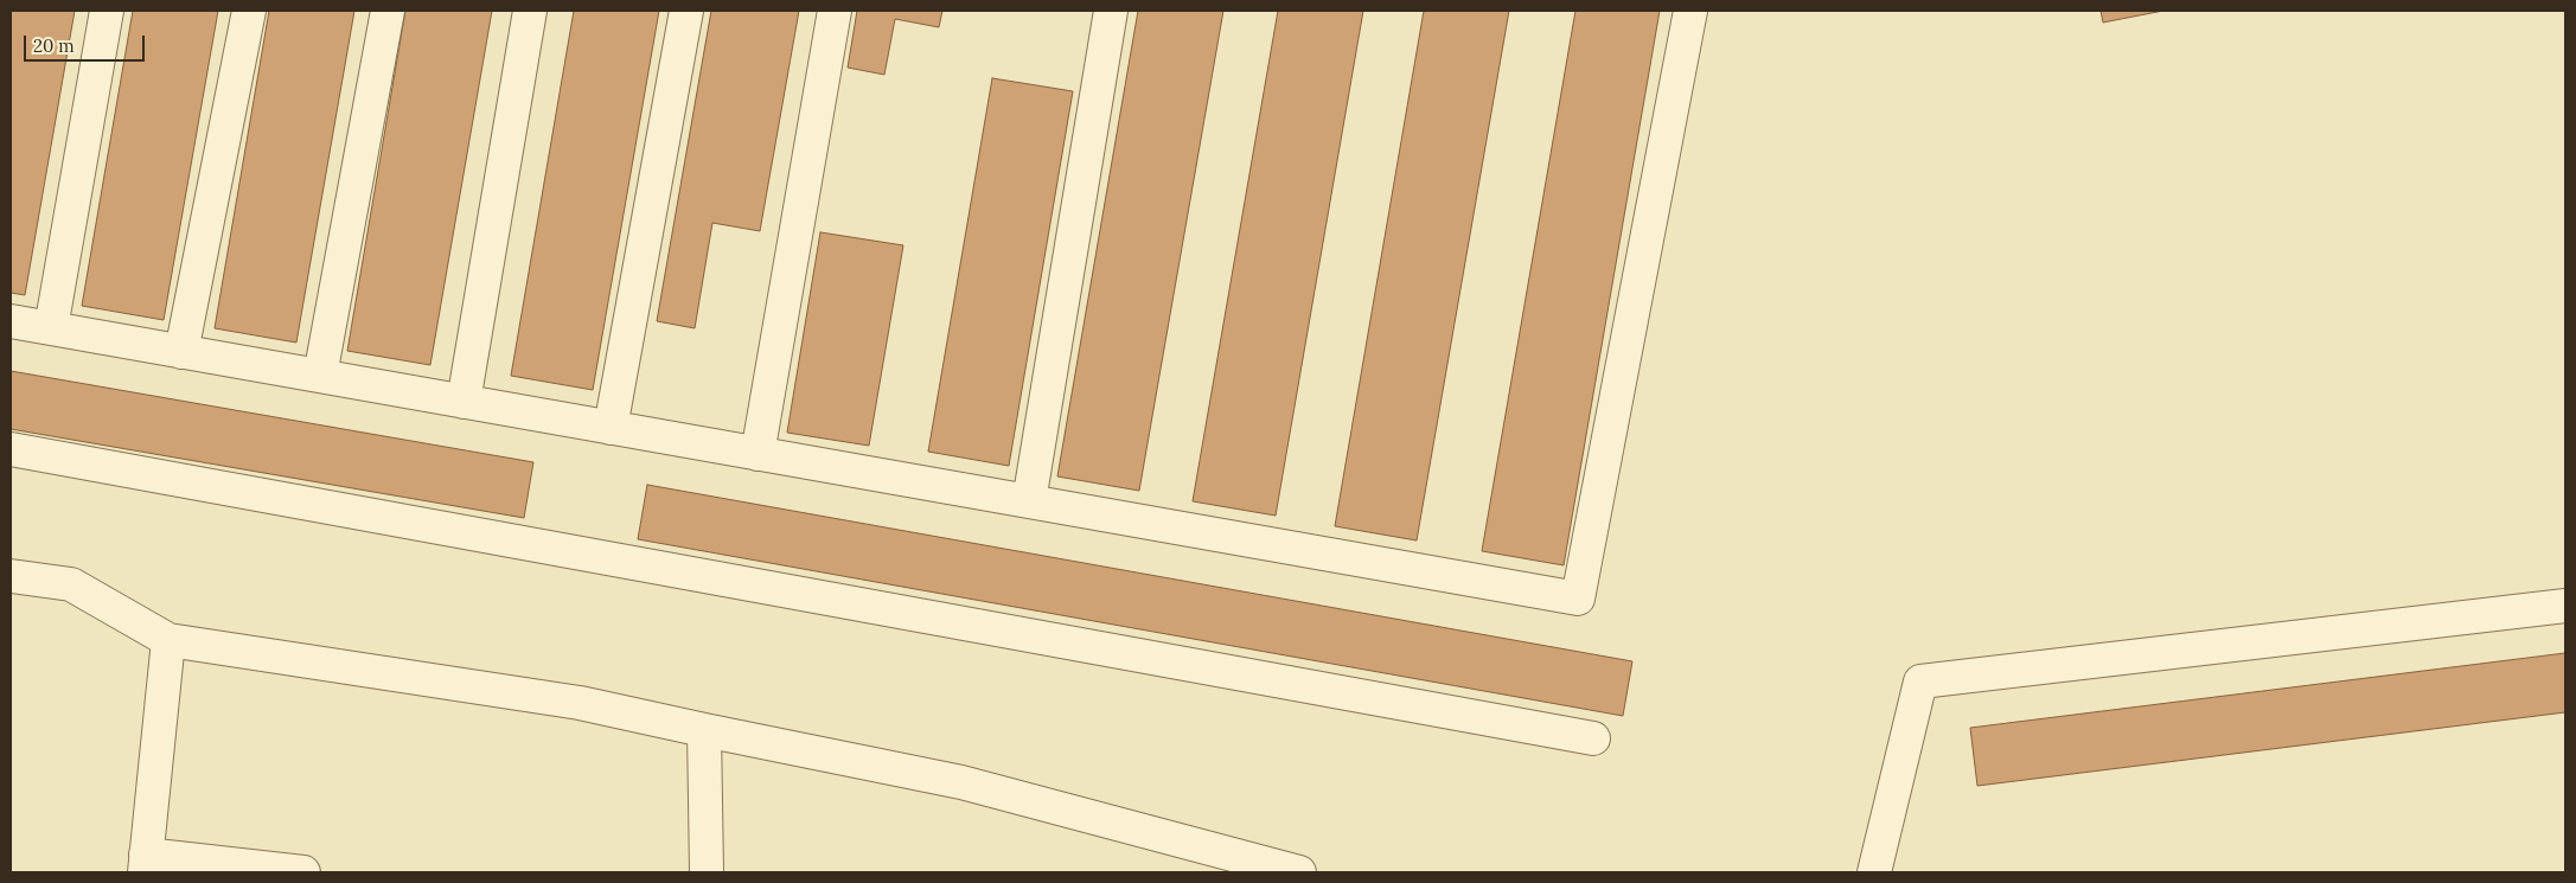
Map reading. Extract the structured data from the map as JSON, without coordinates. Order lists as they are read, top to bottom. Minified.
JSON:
{"scale_bar":"20 m"}
